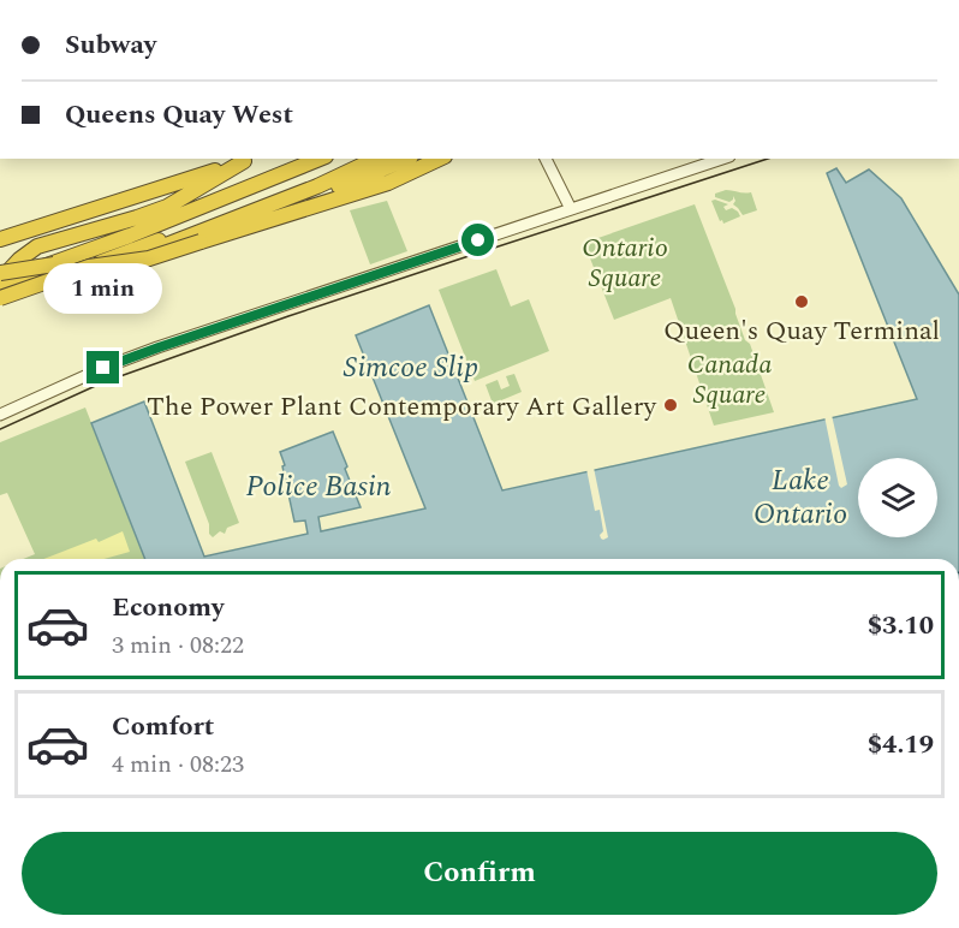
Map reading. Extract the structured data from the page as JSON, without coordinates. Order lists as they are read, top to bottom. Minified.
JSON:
{"water":["Simcoe Slip","Lake Ontario","Police Basin"],"parks":["Ontario Square","Canada Square"],"places":["Queen's Quay Terminal","The Power Plant Contemporary Art Gallery"],"page":{"banner":["Subway","Queens Quay West"],"bubble":"1 min","list":[{"name":"Economy","note":"3 min · 08:22","value":"$3.10"},{"name":"Comfort","note":"4 min · 08:23","value":"$4.19"}],"buttons":"Confirm"}}
